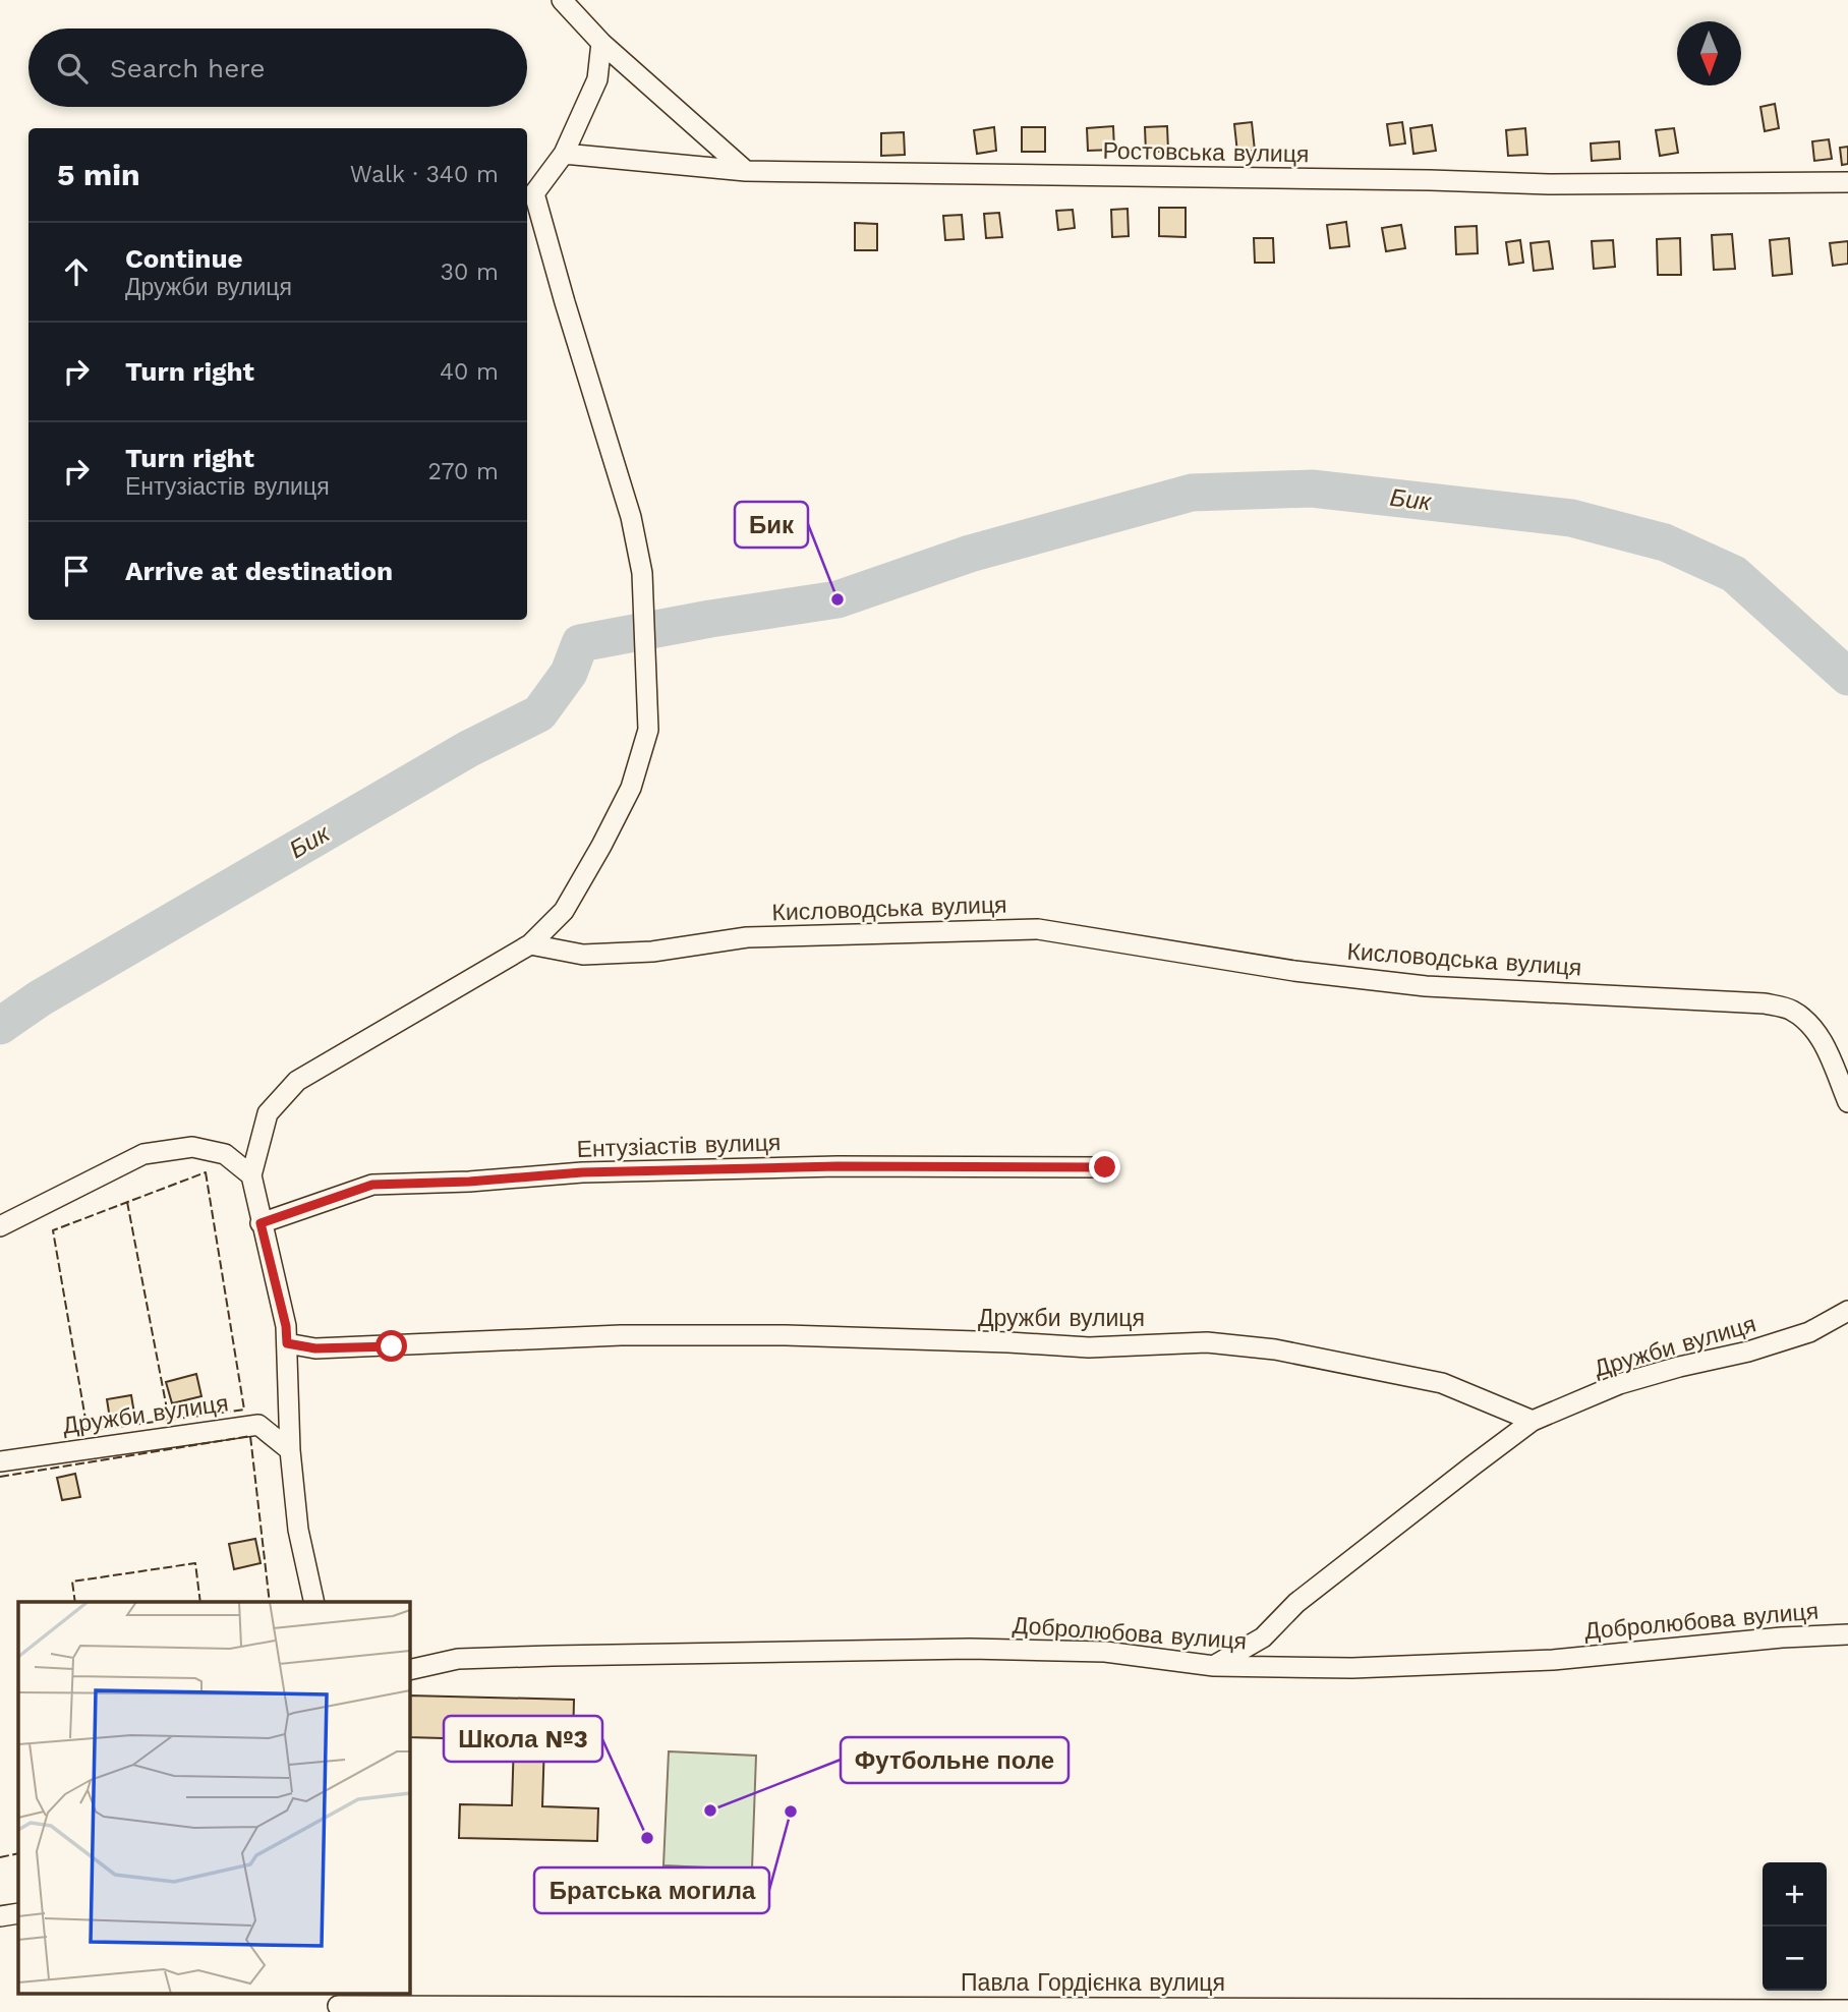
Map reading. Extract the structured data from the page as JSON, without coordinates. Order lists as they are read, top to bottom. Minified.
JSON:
{"streets":{"street":["Ростовська вулиця","Кисловодська вулиця","Ентузіастів вулиця","Дружби вулиця","Добролюбова вулиця","Павла Гордієнка вулиця"]},"water":["Бик"],"places":["Бик","Футбольне поле","Братська могила","Школа №3"],"north":"bottom","page":{"search":"Search here","heading":["5 min","Walk · 340 m"],"list":[["Continue","Дружби вулиця","30 m"],["Turn right","40 m"],["Turn right","Ентузіастів вулиця","270 m"],"Arrive at destination"],"map_buttons":["+","−"]}}
